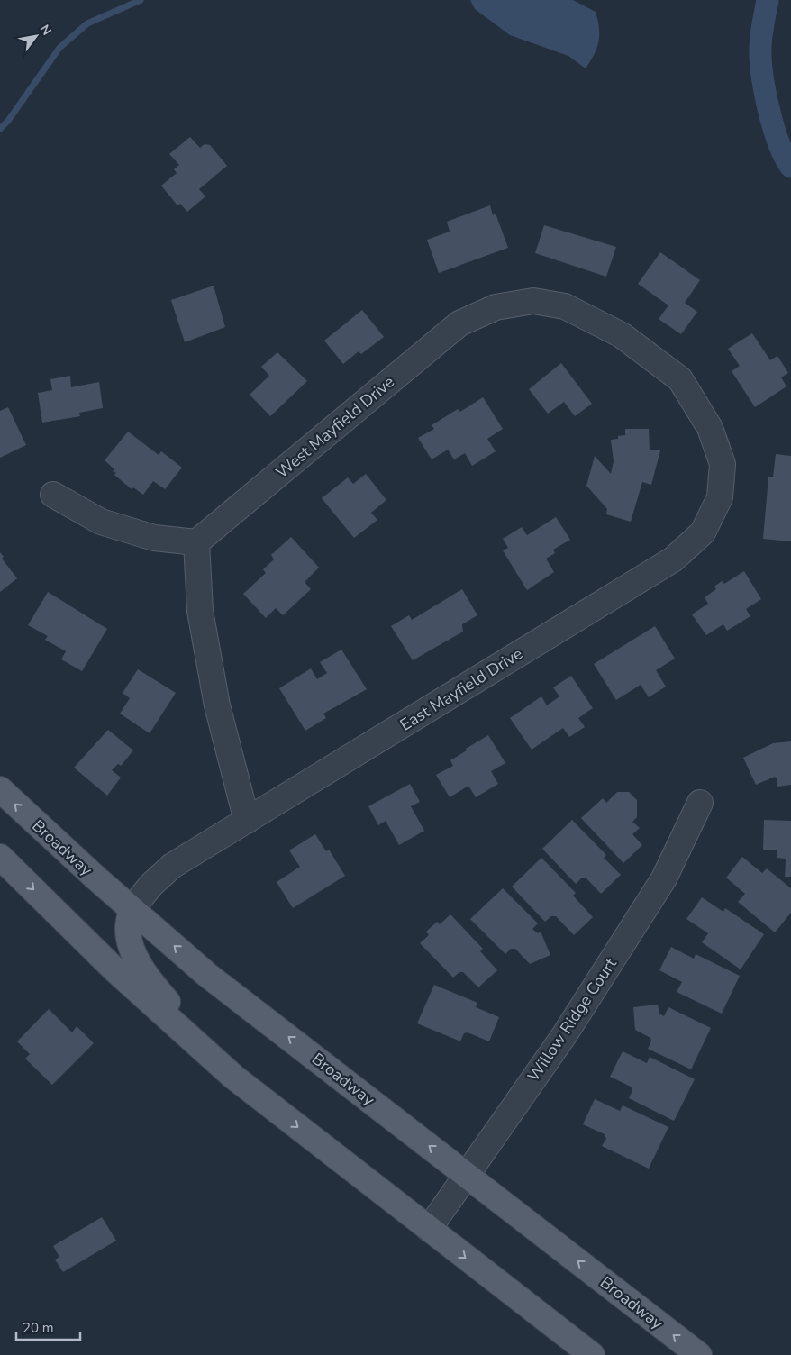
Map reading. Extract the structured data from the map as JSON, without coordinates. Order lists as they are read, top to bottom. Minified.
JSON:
{"streets":{"main road":["Broadway"],"street":["West Mayfield Drive","East Mayfield Drive","Willow Ridge Court"]},"crossings":[["West Mayfield Drive","East Mayfield Drive"],["East Mayfield Drive","Broadway"],["Broadway","Willow Ridge Court"]],"scale_bar":"20 m","north":"top right"}
